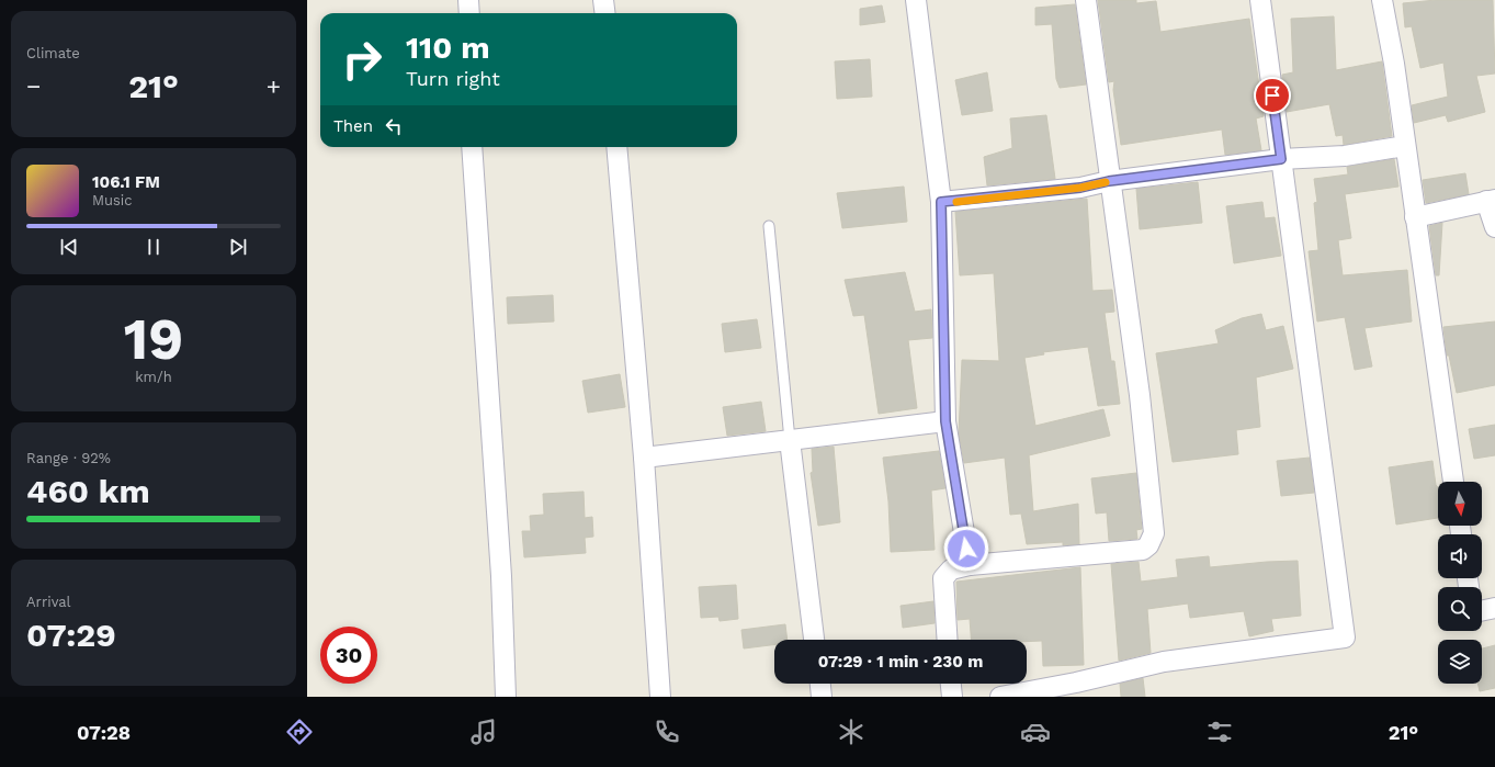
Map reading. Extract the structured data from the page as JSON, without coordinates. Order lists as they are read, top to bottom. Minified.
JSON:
{"north":"bottom","page":{"tile":["Climate",["19","km/h"],["Range · 92%","460 km"],["Arrival","07:29"]],"turn":["110 m","Turn right"],"heat":["−","21°","+"],"then":"Then","song":["106.1 FM","Music"],"limit":"30","trip":"07:29 · 1 min · 230 m","tabs":["07:28","21°"]}}
